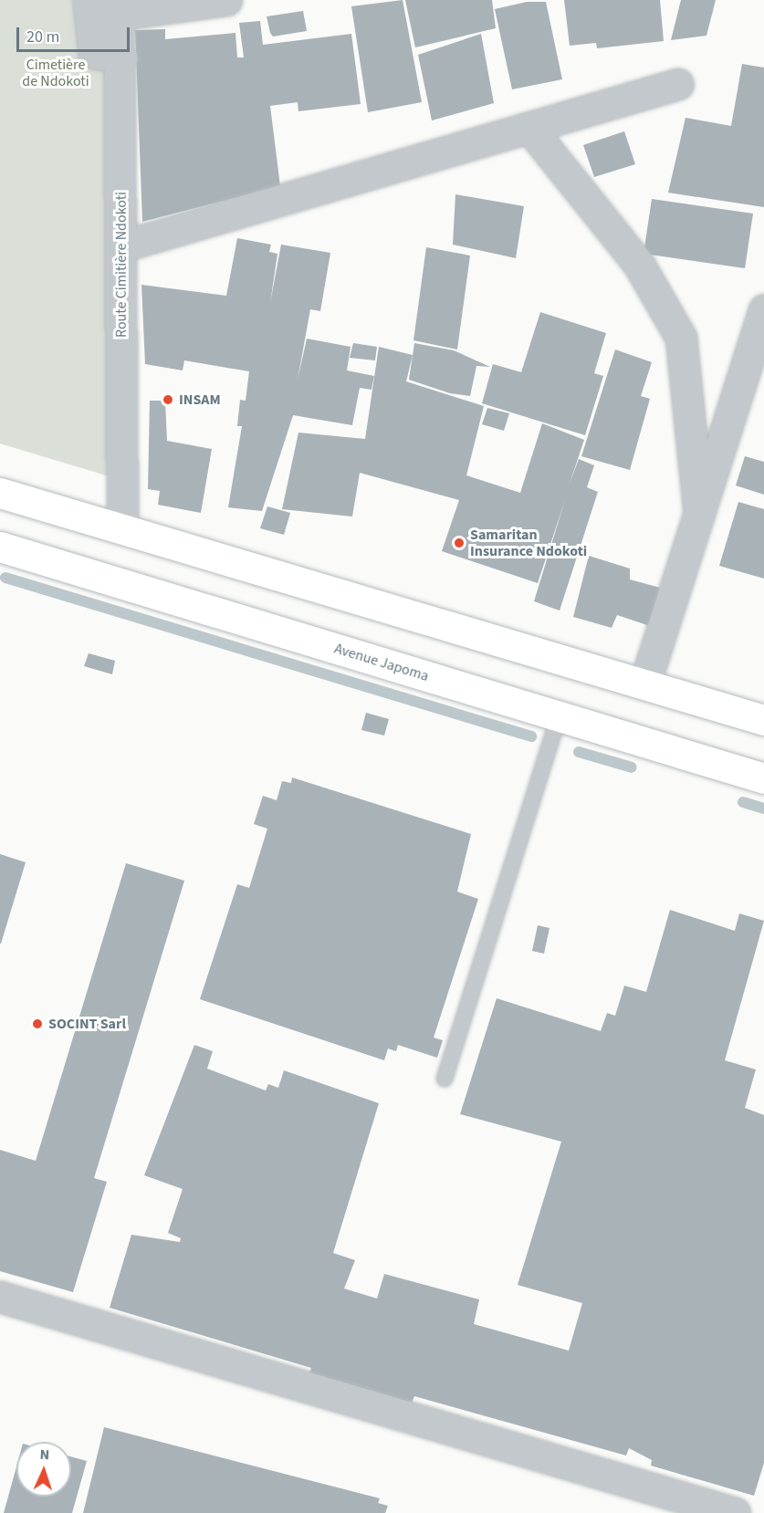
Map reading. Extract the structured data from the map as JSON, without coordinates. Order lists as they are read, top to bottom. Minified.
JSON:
{"streets":{"main road":["Avenue Japoma"],"street":["Route Cimitière Ndokoti"]},"parks":["Cimetière de Ndokoti"],"places":["INSAM","Samaritan Insurance Ndokoti","SOCINT Sarl"],"scale_bar":"20 m","north":"top"}
